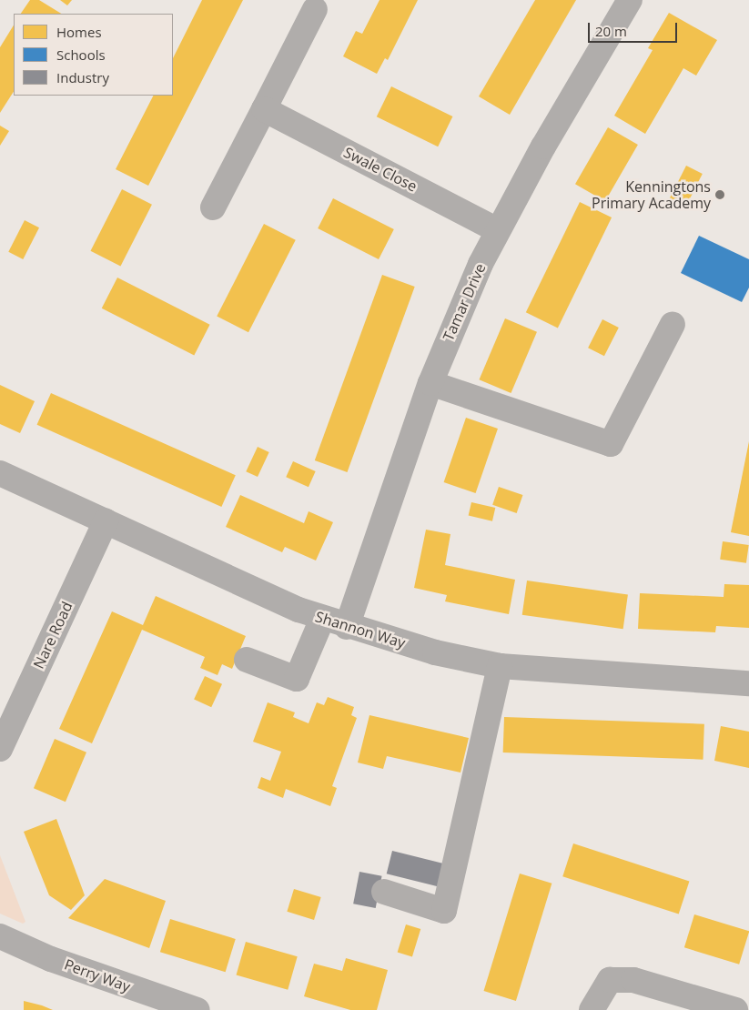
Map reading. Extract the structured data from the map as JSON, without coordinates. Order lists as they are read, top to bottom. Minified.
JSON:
{"streets":{"street":["Swale Close","Tamar Drive","Shannon Way","Nare Road","Perry Way"]},"crossings":[["Swale Close","Tamar Drive"],["Tamar Drive","Shannon Way"],["Shannon Way","Nare Road"]],"places":["Kenningtons Primary Academy"],"legend":["Homes","Schools","Industry"],"scale_bar":"20 m"}
